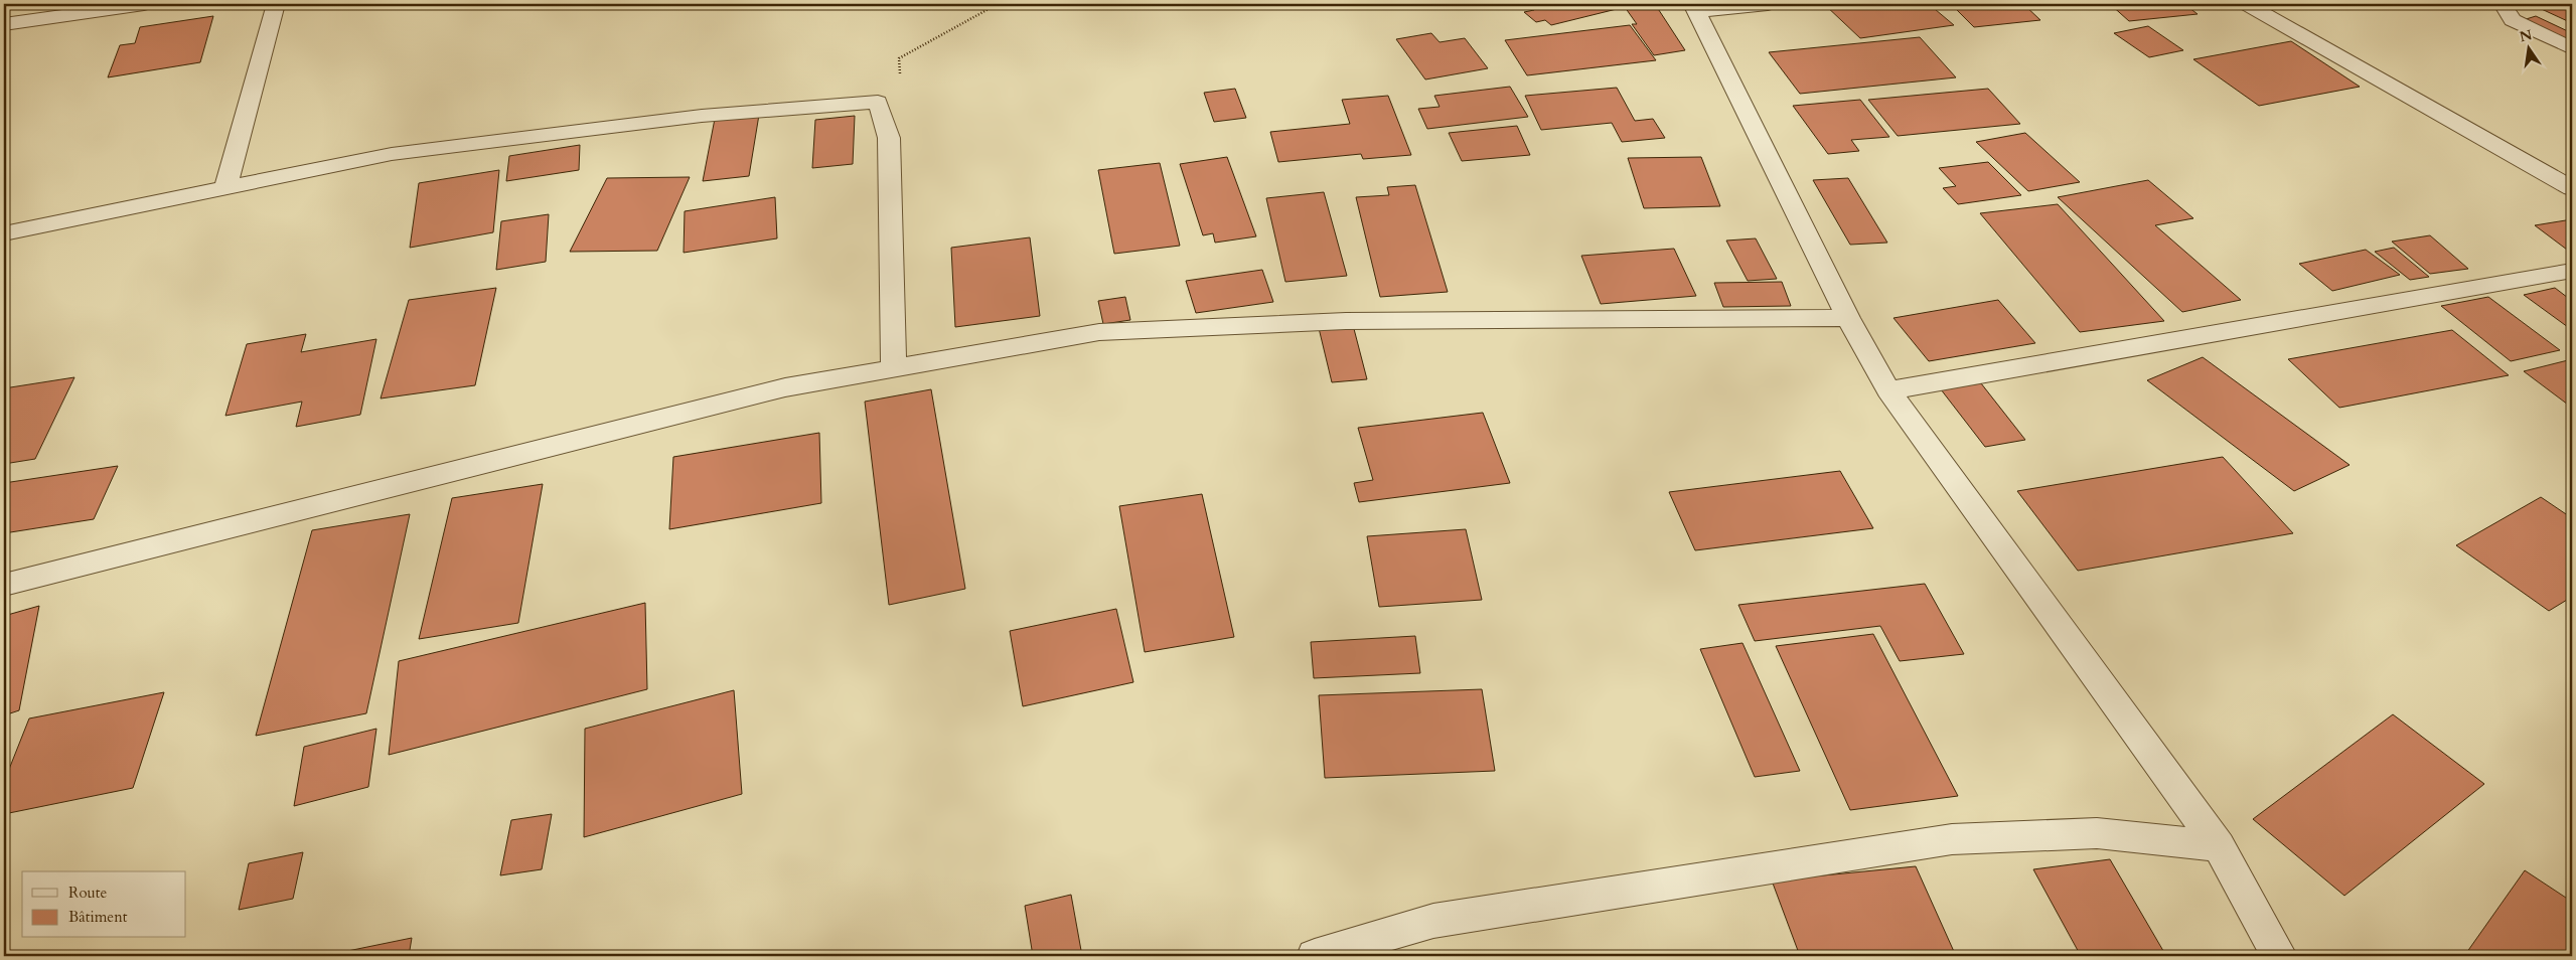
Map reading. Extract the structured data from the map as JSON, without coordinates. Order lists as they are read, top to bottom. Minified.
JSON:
{"legend":["Route","Bâtiment"],"north":"top"}
